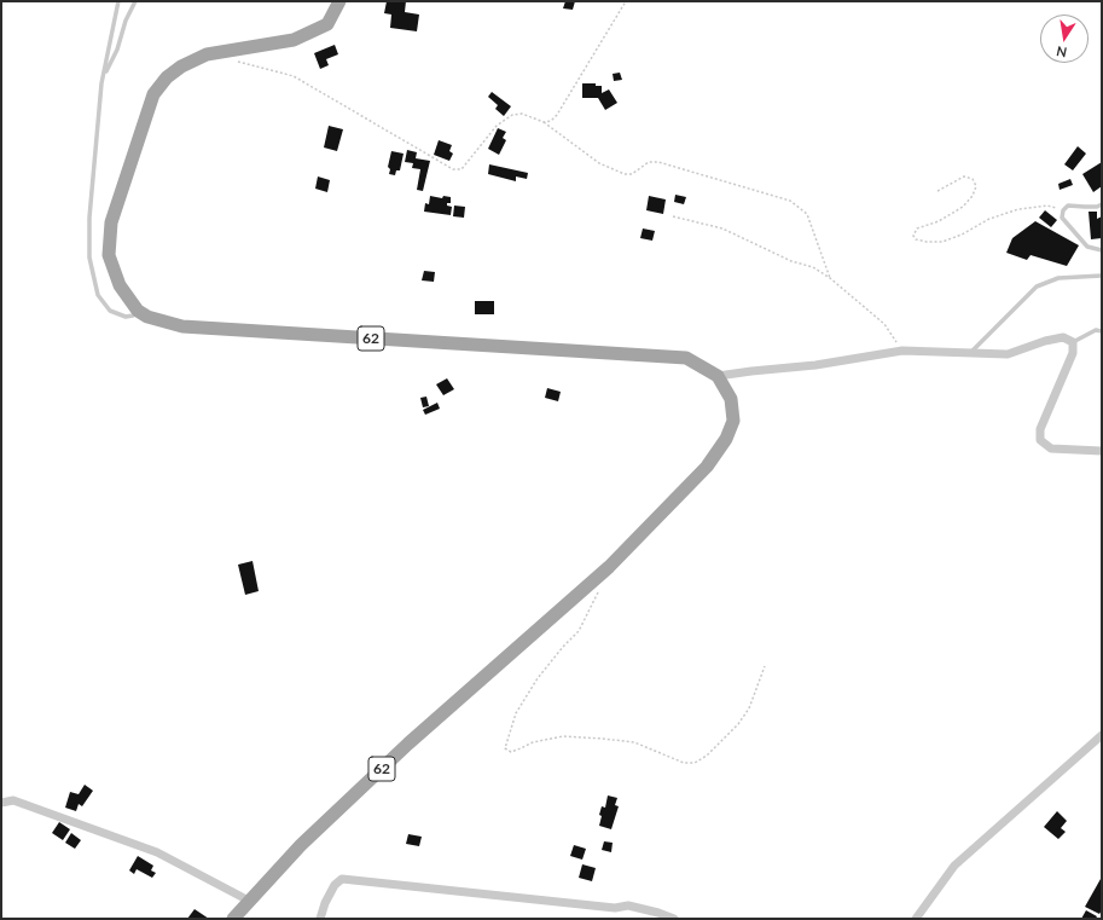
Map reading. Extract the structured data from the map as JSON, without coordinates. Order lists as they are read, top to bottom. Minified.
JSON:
{"streets":{"main road":["62"]},"north":"bottom"}
